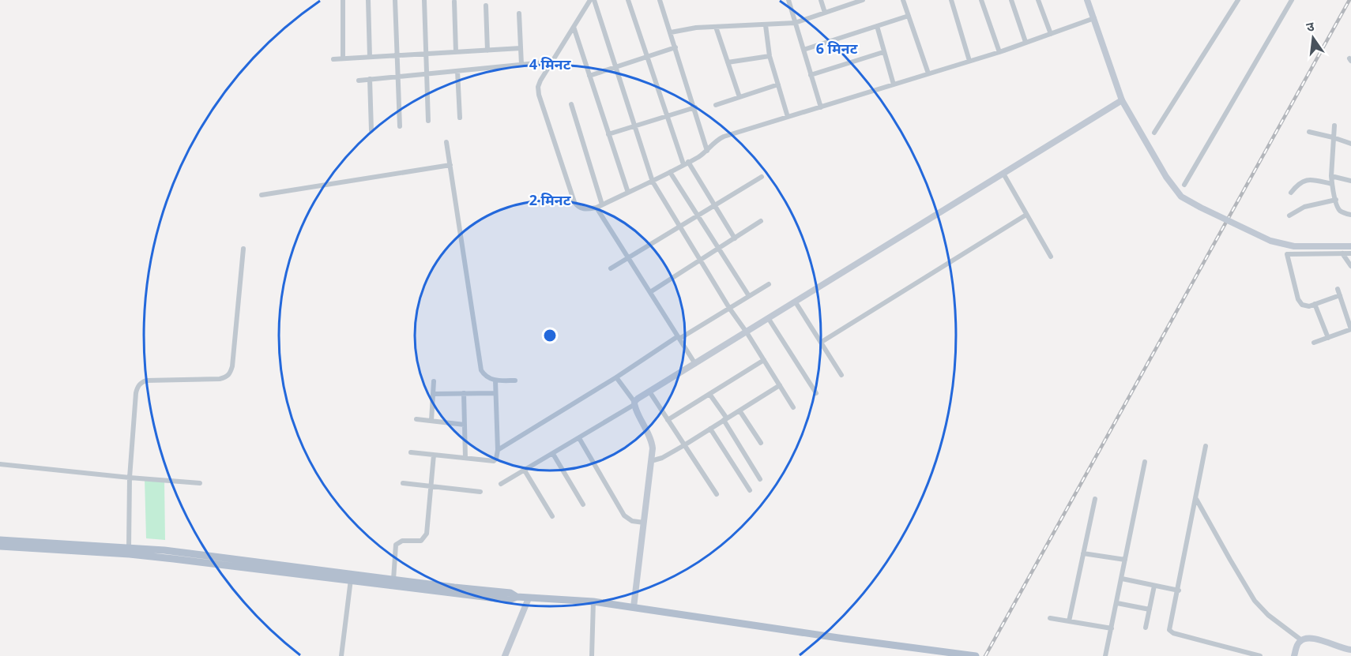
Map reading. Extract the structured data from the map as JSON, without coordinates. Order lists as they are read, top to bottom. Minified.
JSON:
{"north":"top","rings":["6 मिनट","4 मिनट","2 मिनट"]}
